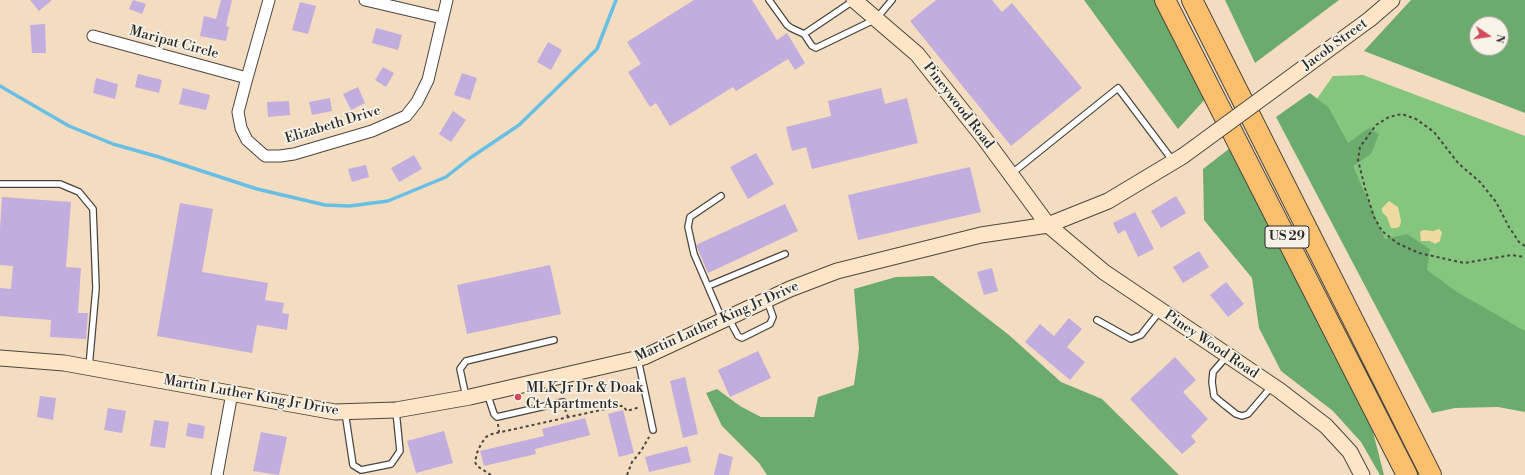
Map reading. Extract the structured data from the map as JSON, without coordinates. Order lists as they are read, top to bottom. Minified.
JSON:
{"streets":{"highway":["US 29"],"street":["Maripat Circle","Jacob Street","Pineywood Road","Elizabeth Drive","Martin Luther King Jr Drive","Piney Wood Road"]},"crossings":[["Maripat Circle","Elizabeth Drive"],["Jacob Street","Martin Luther King Jr Drive"],["Pineywood Road","Martin Luther King Jr Drive"],["Pineywood Road","Piney Wood Road"],["Martin Luther King Jr Drive","Piney Wood Road"]],"places":["MLK Jr Dr & Doak Ct Apartments"],"north":"right"}
